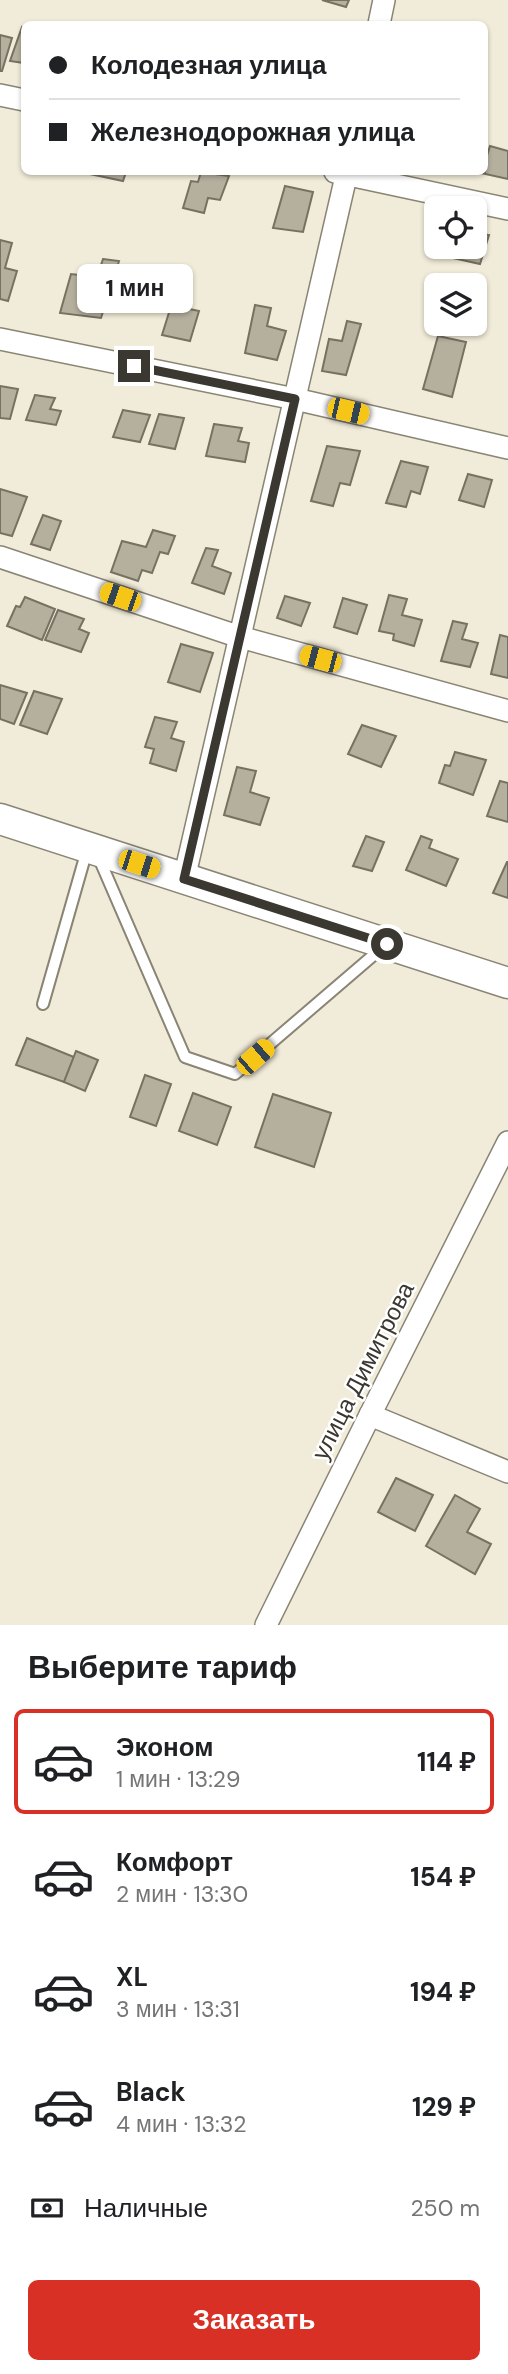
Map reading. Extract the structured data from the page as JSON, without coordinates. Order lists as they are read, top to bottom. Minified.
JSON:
{"streets":{"street":["улица Димитрова"]},"page":{"banner":["Колодезная улица","Железнодорожная улица"],"bubble":"1 мин","heading":"Выберите тариф","list":[{"name":"Эконом","note":"1 мин · 13:29","value":"114 ₽"},{"name":"Комфорт","note":"2 мин · 13:30","value":"154 ₽"},{"name":"XL","note":"3 мин · 13:31","value":"194 ₽"},{"name":"Black","note":"4 мин · 13:32","value":"129 ₽"}],"pay":["Наличные","250 m"],"buttons":"Заказать"}}
